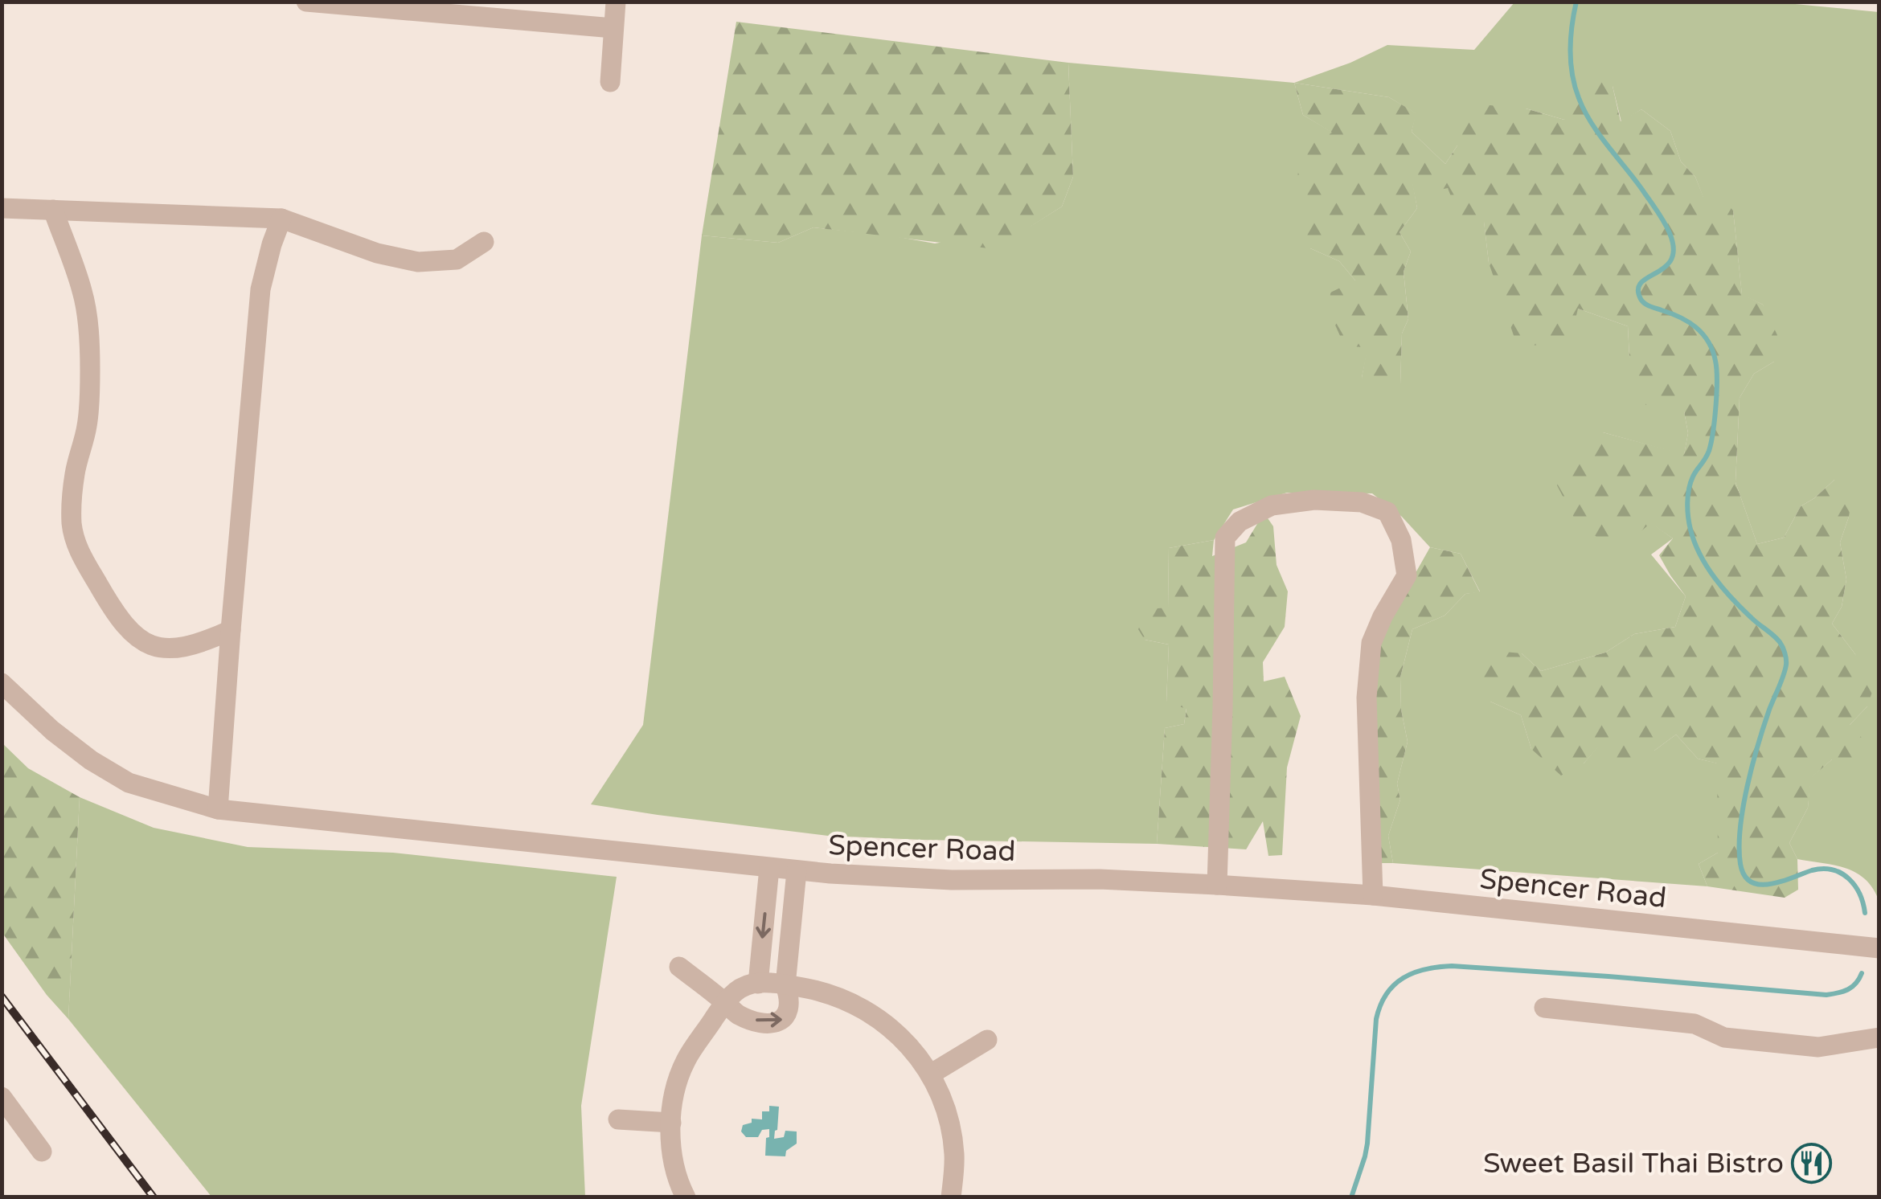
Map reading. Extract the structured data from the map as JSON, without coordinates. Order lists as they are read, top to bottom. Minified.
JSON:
{"streets":{"street":["Spencer Road"]},"places":{"restaurant":["Sweet Basil Thai Bistro"]}}
